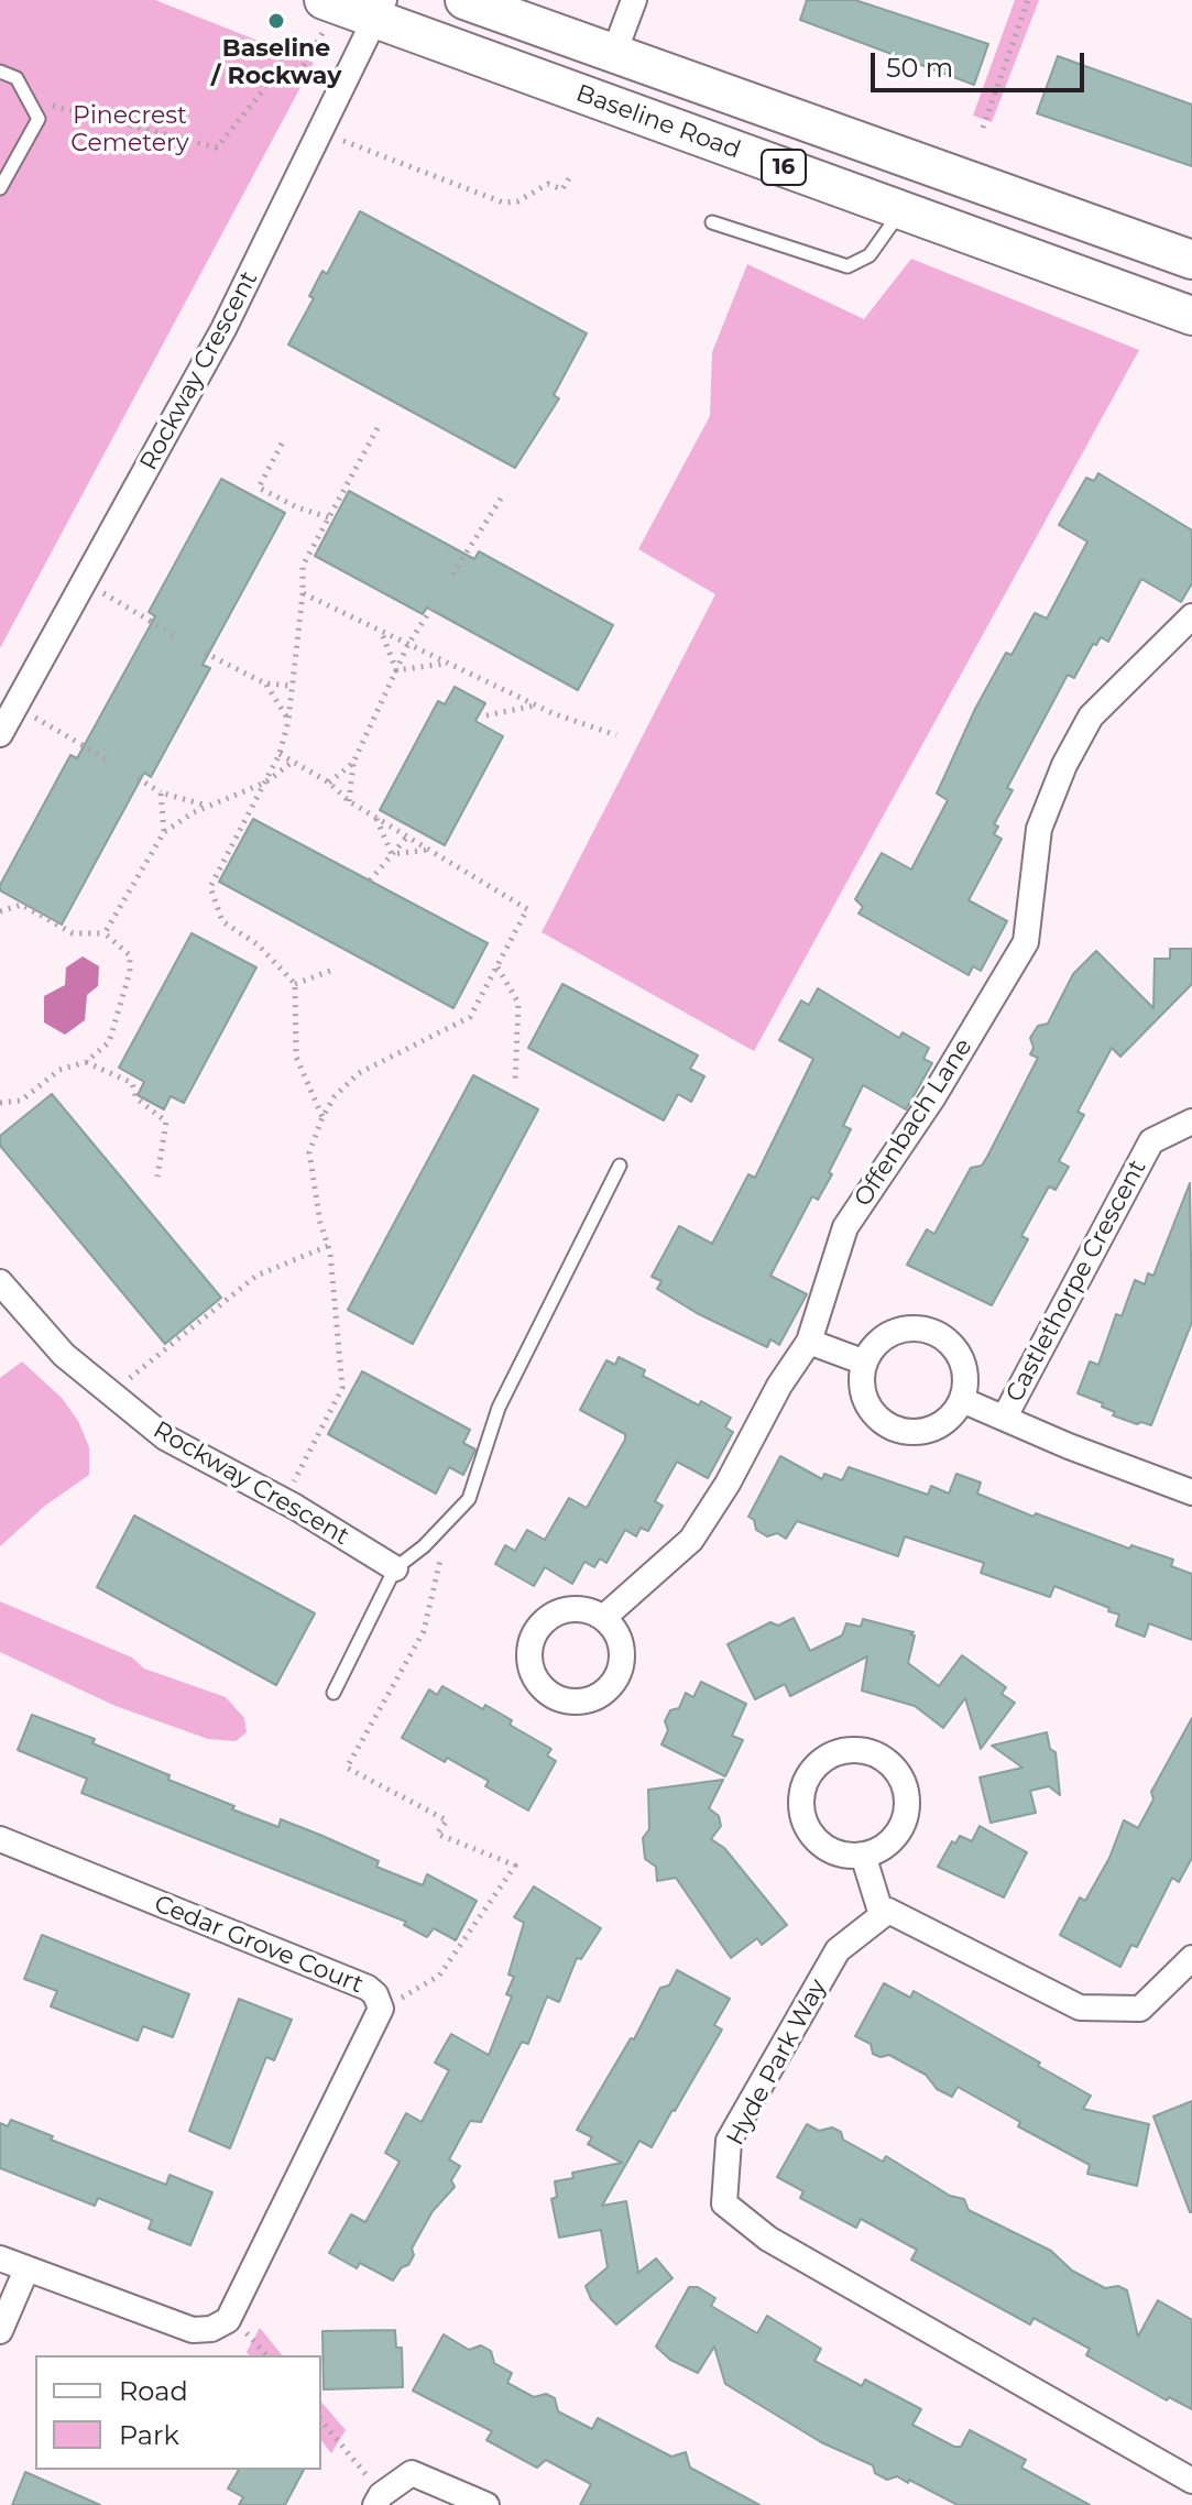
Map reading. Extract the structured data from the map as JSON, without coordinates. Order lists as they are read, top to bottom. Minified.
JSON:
{"streets":{"main road":["Baseline Road","16"],"street":["Rockway Crescent","Offenbach Lane","Castlethorpe Crescent","Cedar Grove Court","Hyde Park Way"]},"crossings":[["Baseline Road","Rockway Crescent"]],"parks":["Pinecrest Cemetery"],"places":["Baseline / Rockway"],"legend":["Road","Park"],"scale_bar":"50 m"}
